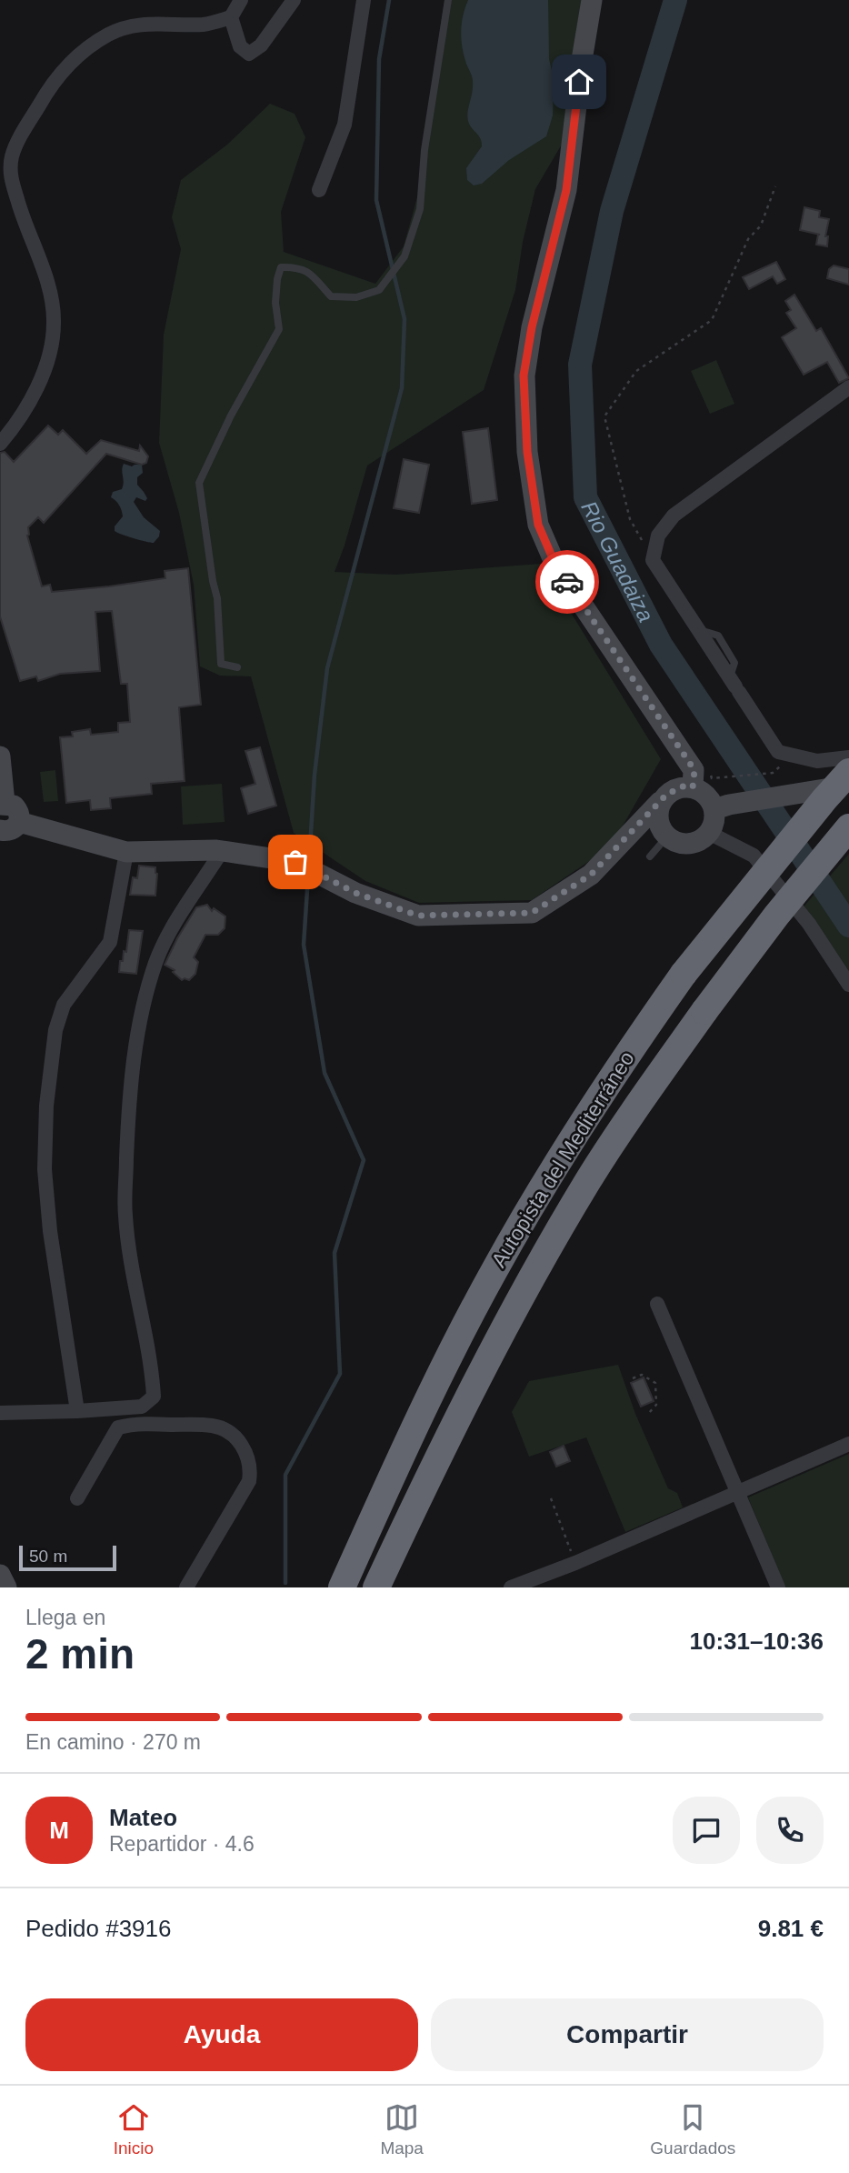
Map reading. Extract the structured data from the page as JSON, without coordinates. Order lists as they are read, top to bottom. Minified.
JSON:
{"streets":{"highway":["Autopista del Mediterráneo"]},"water":["Rio Guadaiza"],"scale_bar":"50 m","page":{"scale":"50 m","heading":["2 min","Llega en","10:31–10:36"],"panel":["Mateo","Repartidor · 4.6","Pedido #3916","9.81 €"],"bar":"En camino · 270 m","round":"M","buttons":["Ayuda","Compartir"],"tabs":["Inicio","Mapa","Guardados"]}}
